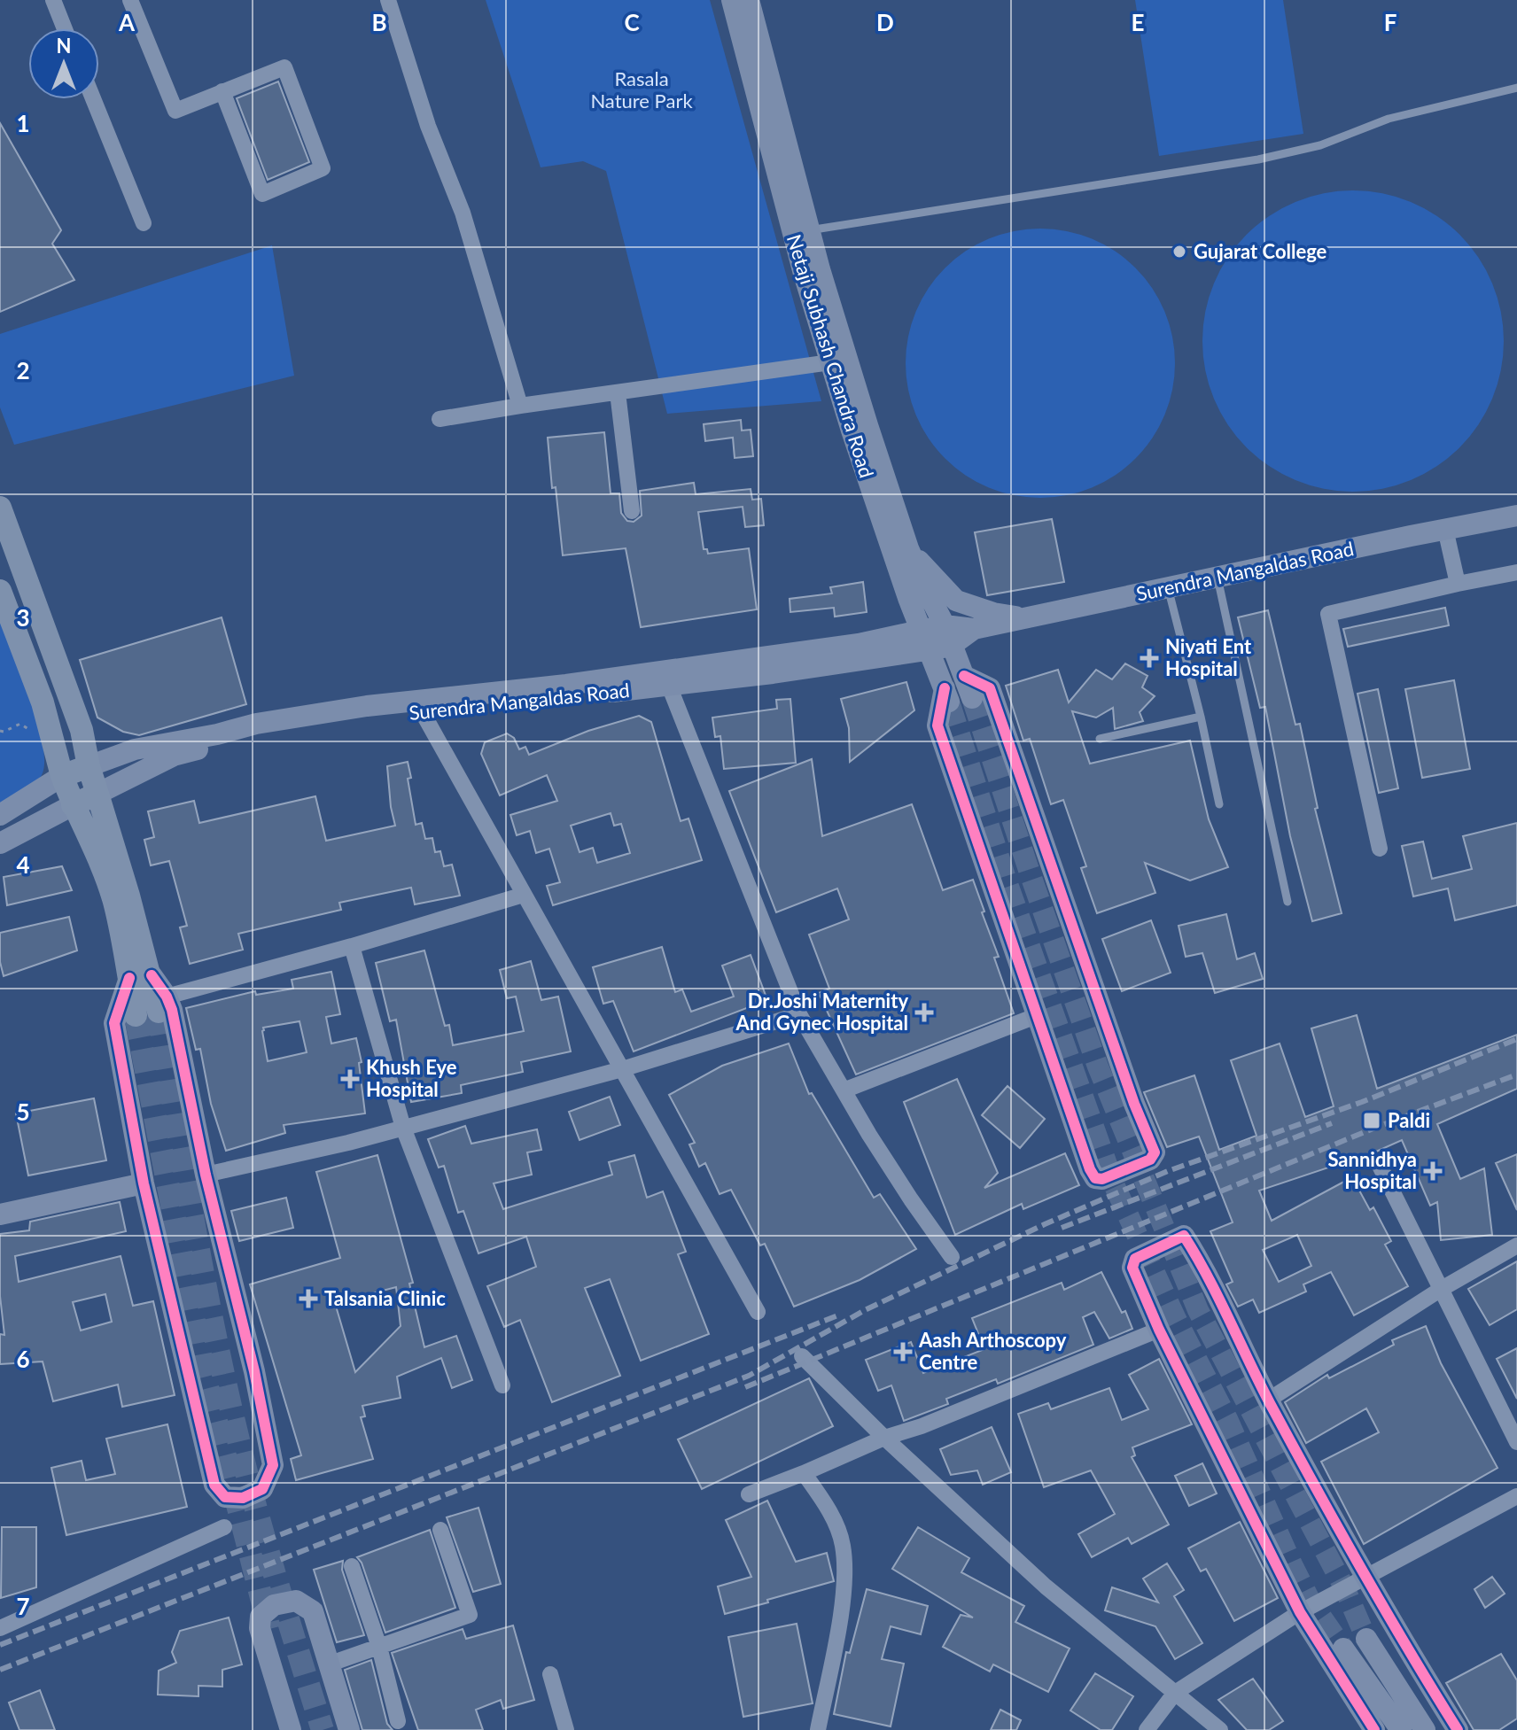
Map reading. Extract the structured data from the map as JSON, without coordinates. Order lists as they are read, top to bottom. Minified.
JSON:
{"streets":{"main road":["Netaji Subhash Chandra Road","Surendra Mangaldas Road"]},"crossings":[["Netaji Subhash Chandra Road","Surendra Mangaldas Road"]],"parks":["Rasala Nature Park"],"places":{"other":["Gujarat College"],"health":["Niyati Ent Hospital","Dr.Joshi Maternity And Gynec Hospital","Khush Eye Hospital","Sannidhya Hospital","Talsania Clinic","Aash Arthoscopy Centre"],"transit":["Paldi"]},"north":"top","grid":{"columns":["A","B","C","D","E","F"],"rows":["1","2","3","4","5","6","7"]}}
